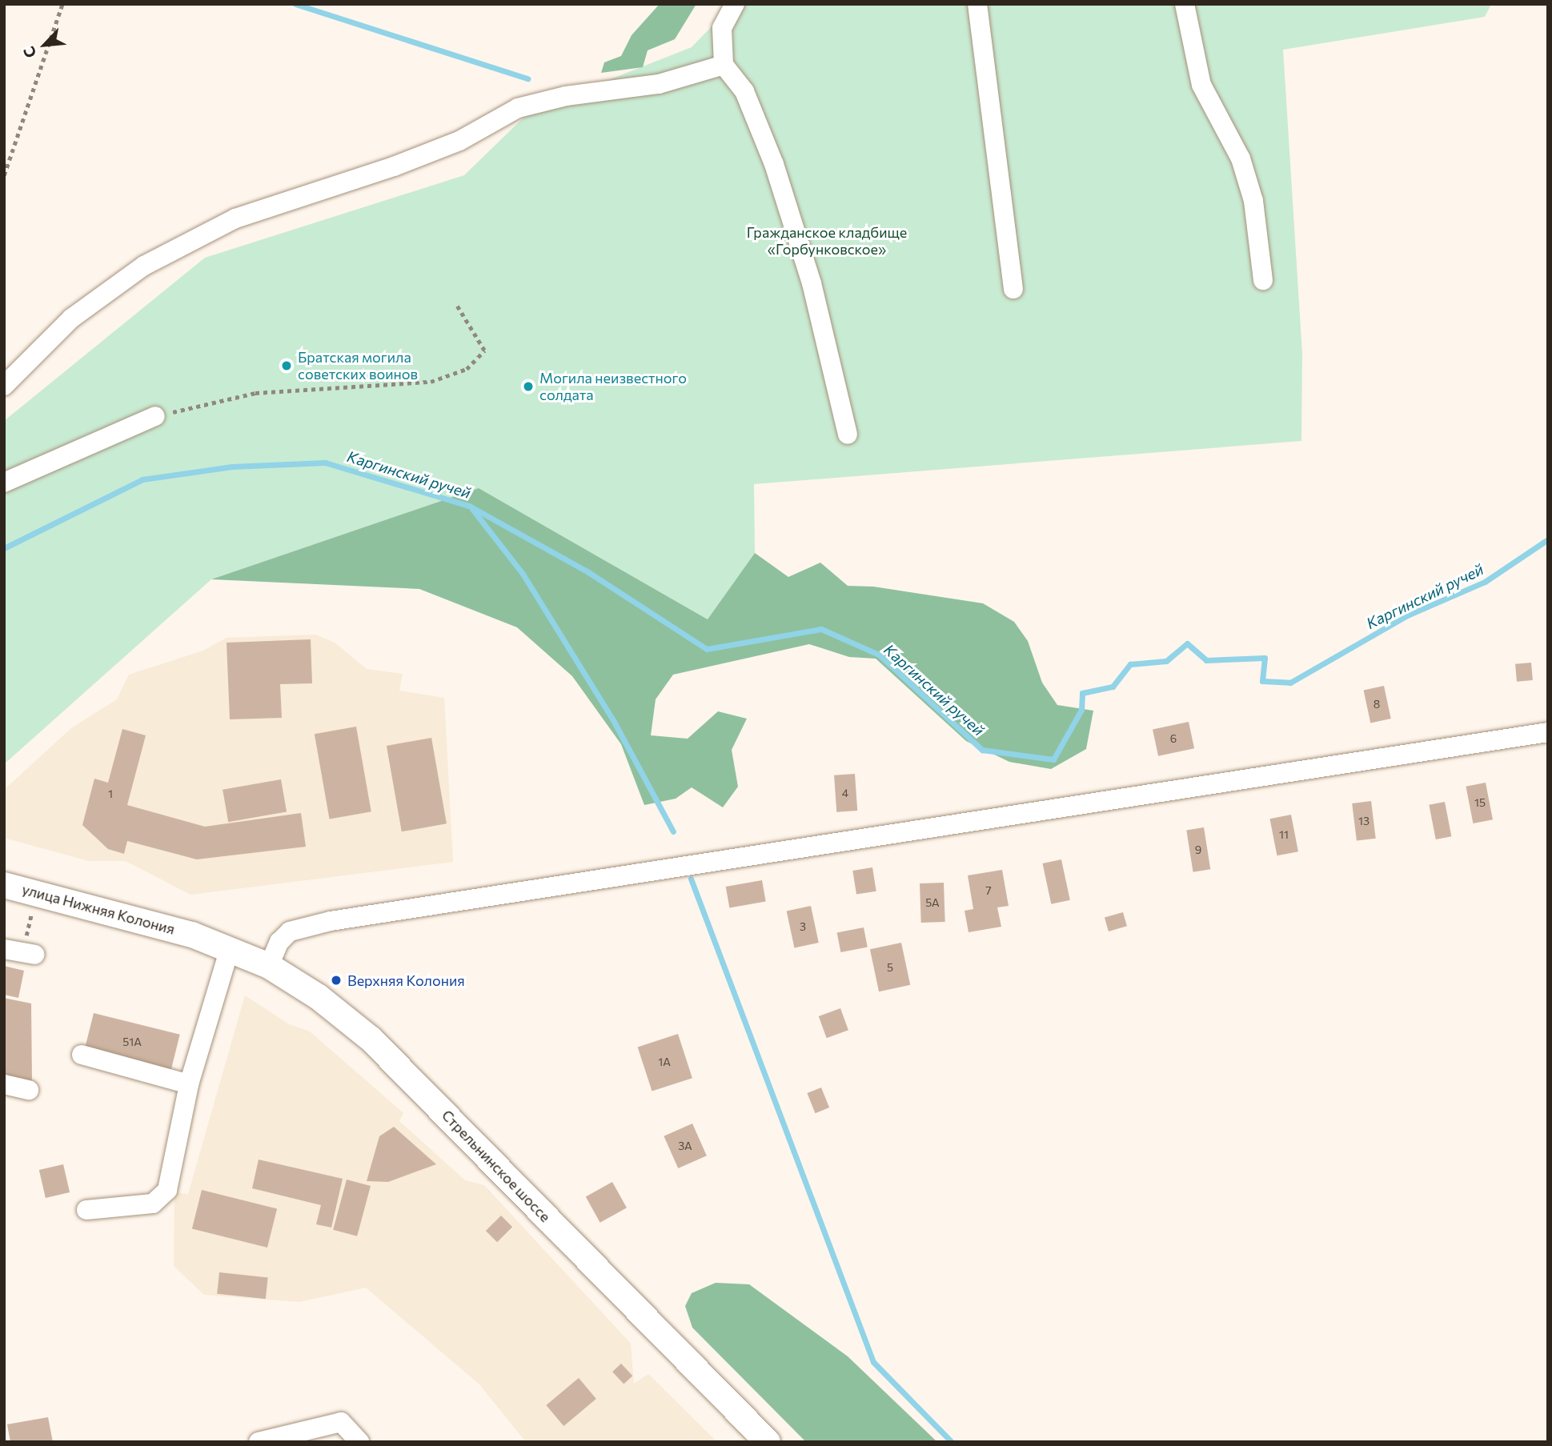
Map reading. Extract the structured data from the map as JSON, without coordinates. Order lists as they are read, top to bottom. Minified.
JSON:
{"streets":{"main road":["улица Нижняя Колония","Стрельнинское шоссе"]},"crossings":[["улица Нижняя Колония","Стрельнинское шоссе"]],"water":["Каргинский ручей"],"parks":["Гражданское кладбище «Горбунковское»"],"places":["Братская могила советских воинов","Могила неизвестного солдата","Верхняя Колония"],"house_numbers":["8","6","4","1","15","13","11","9","7","5А","3","5","51А","1А","3А"],"north":"bottom left"}
